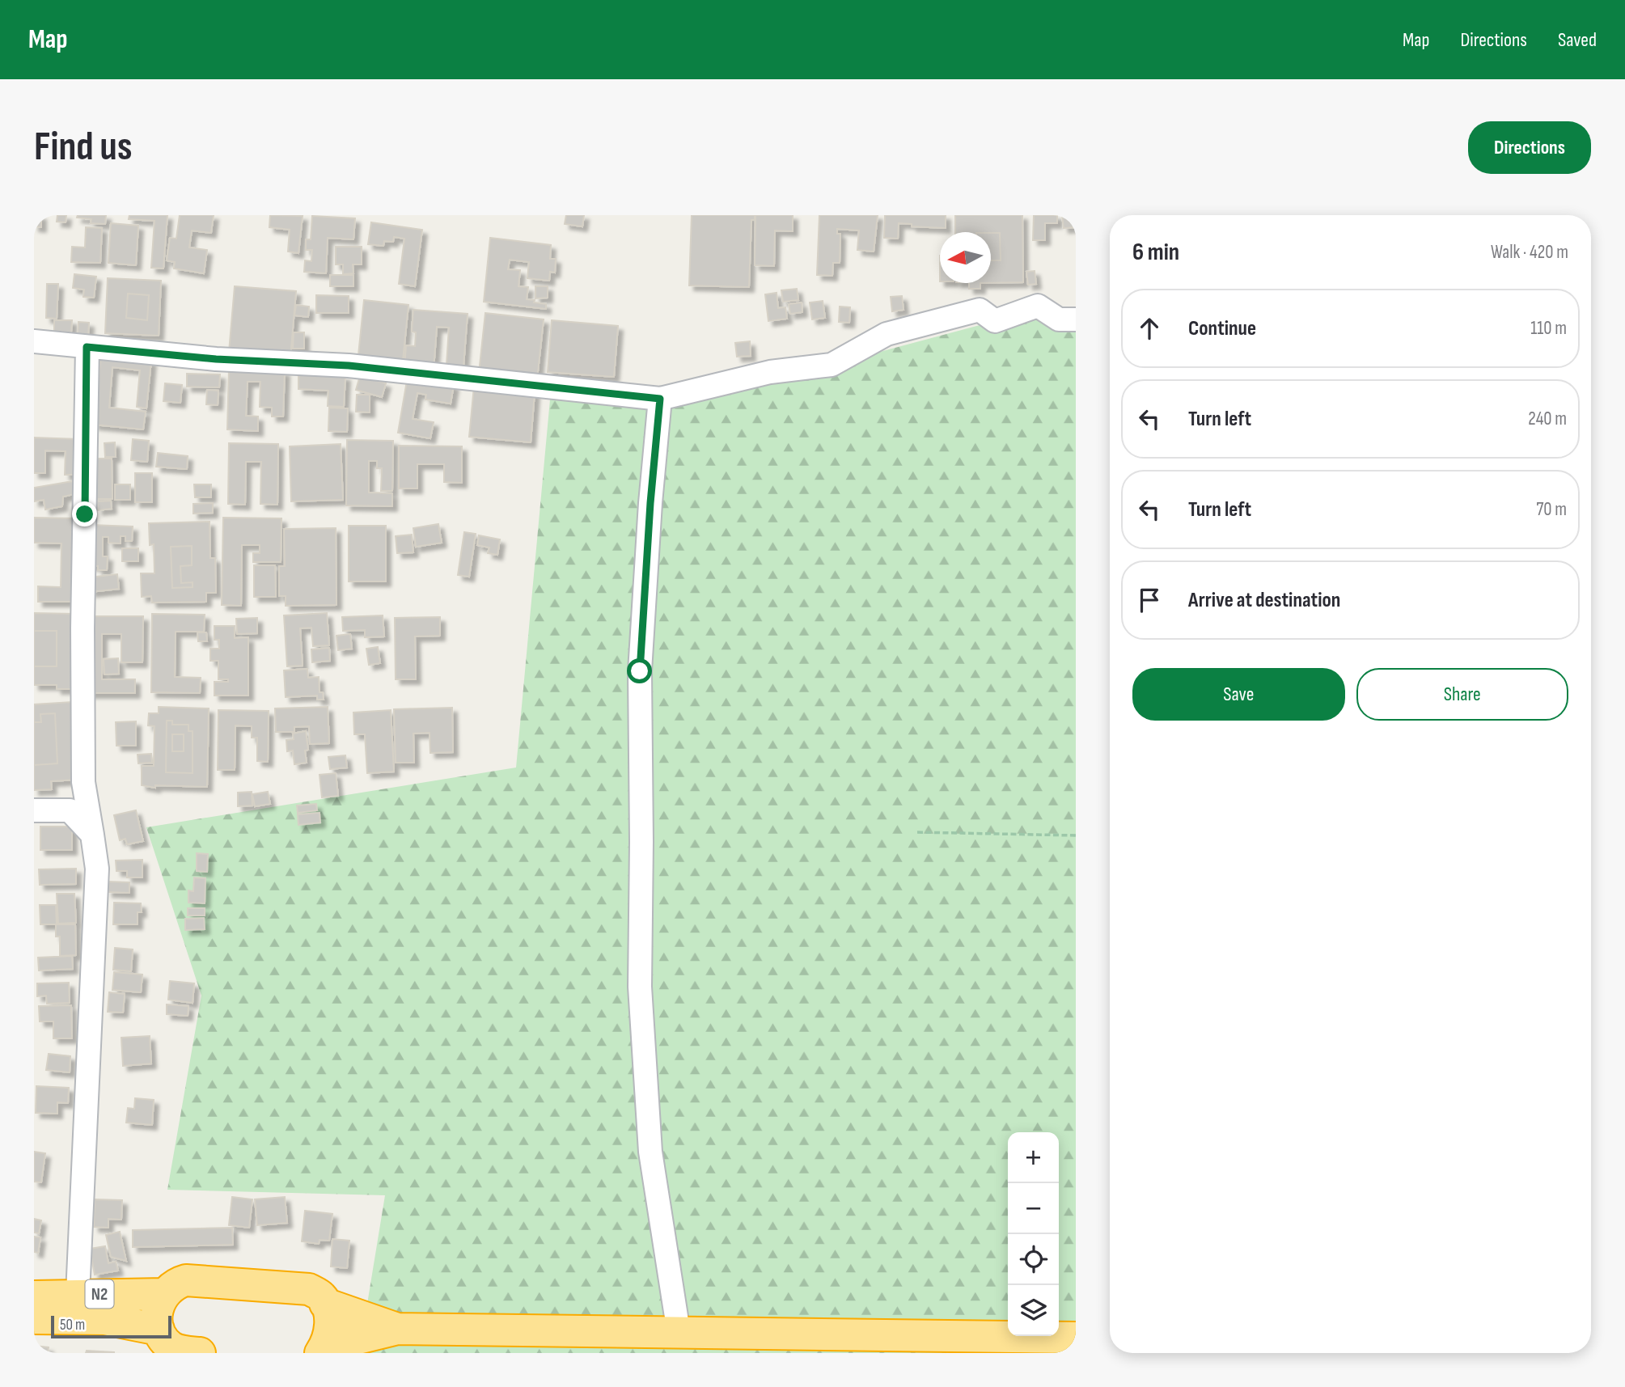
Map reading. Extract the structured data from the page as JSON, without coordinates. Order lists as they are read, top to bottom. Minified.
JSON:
{"streets":{"highway":["N2"]},"scale_bar":"50 m","north":"left","page":{"header":"Map","nav":["Map","Directions","Saved"],"buttons":["Directions",["Save","Share"]],"title":"Find us","heading":["6 min","Walk · 420 m"],"list":[["Continue","110 m"],["Turn left","240 m"],["Turn left","70 m"],"Arrive at destination"],"map_buttons":["+","−"],"scale":"50 m"}}
